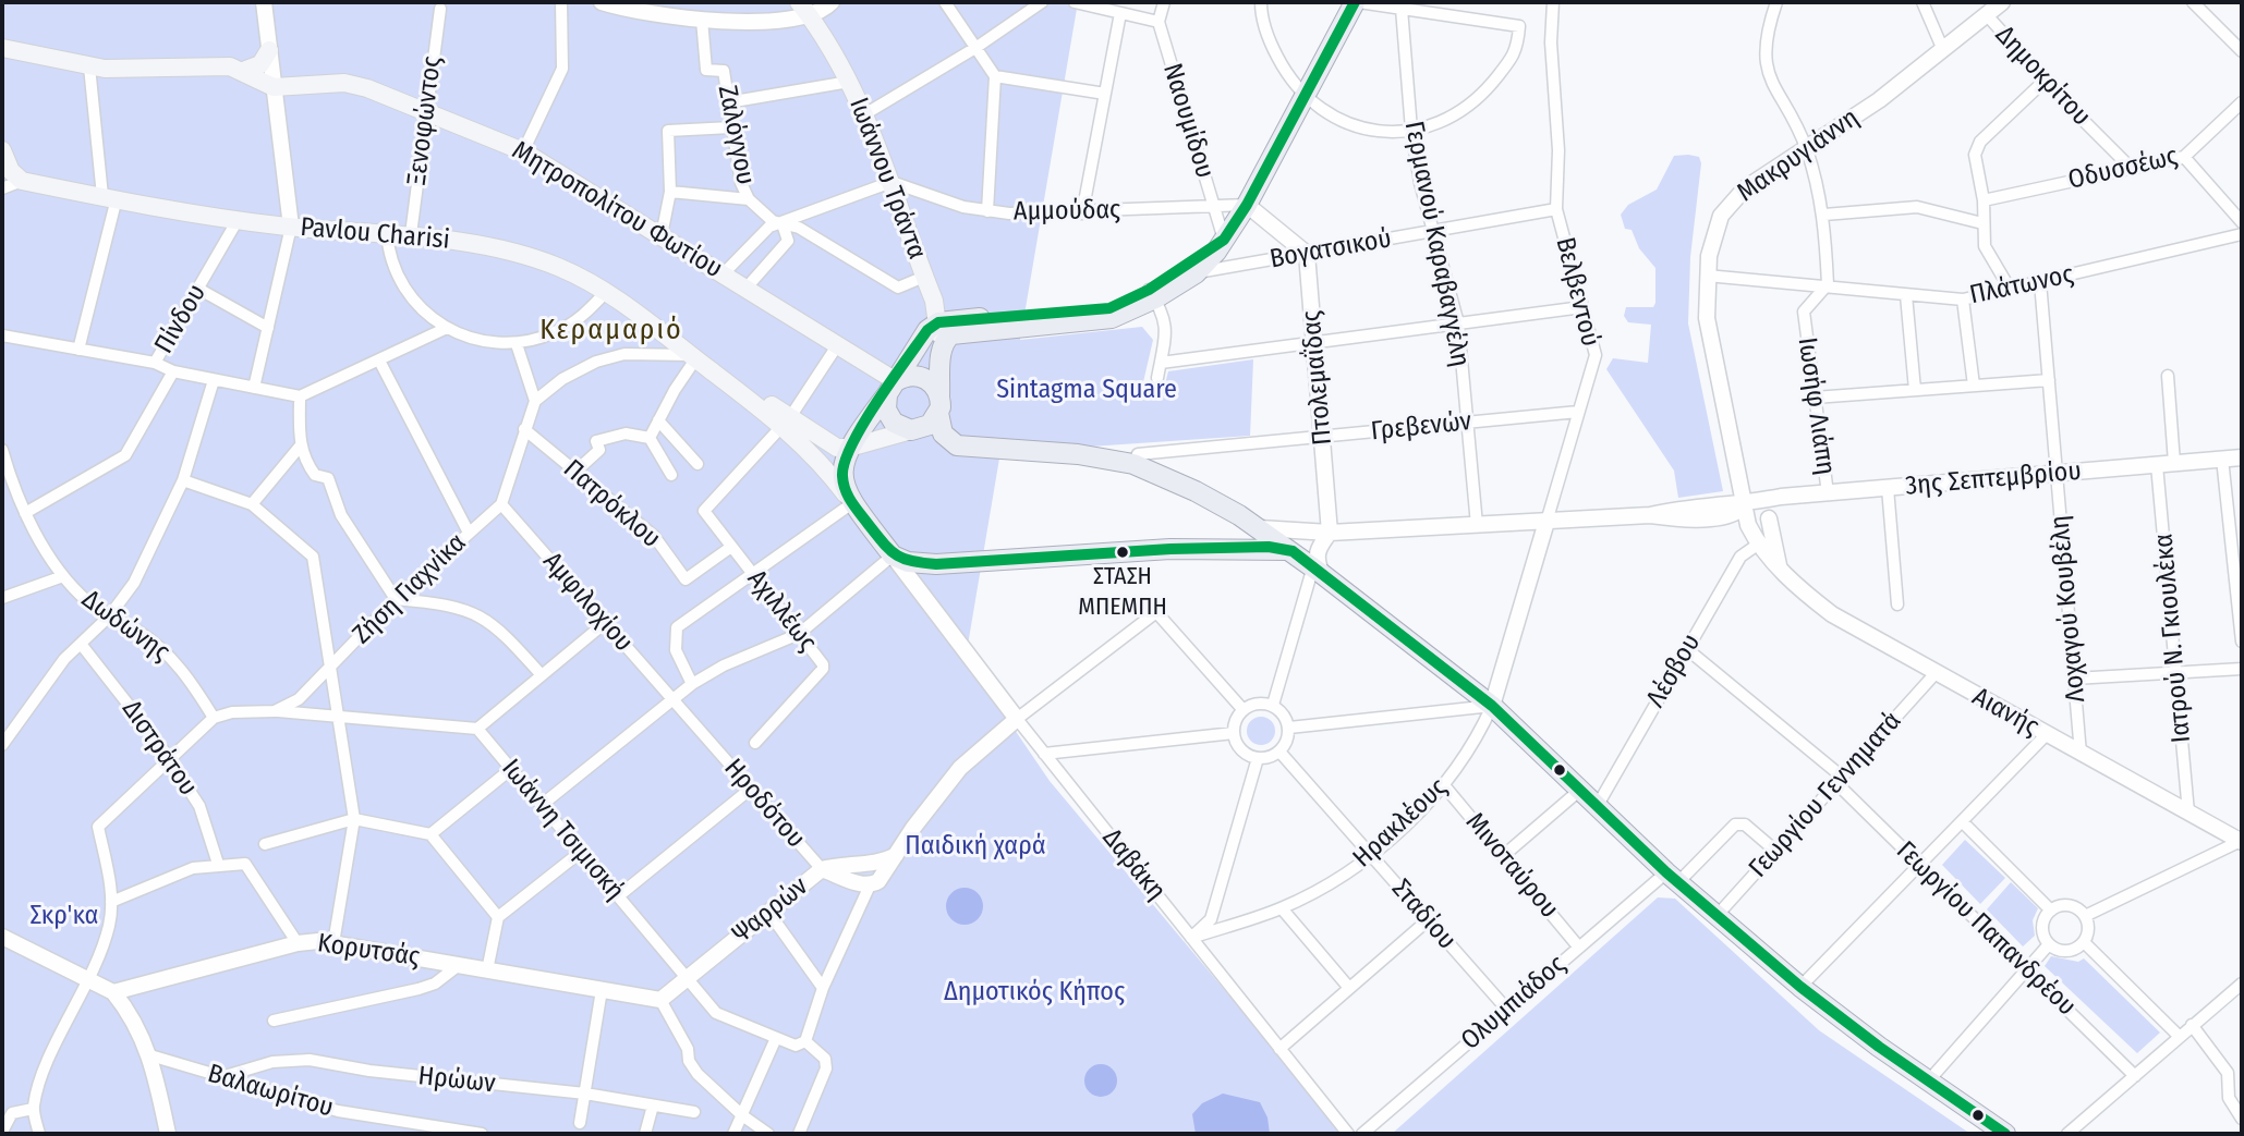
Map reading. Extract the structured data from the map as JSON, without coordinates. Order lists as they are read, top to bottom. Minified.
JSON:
{"streets":{"main road":["Ιωάννου Τράντα","Μητροπολίτου Φωτίου","Pavlou Charisi"],"street":["Δημοκρίτου","Ξενοφώντος","Ναουμίδου","Ζαλόγγου","Μακρυγιάννη","Οδυσσέως","Αμμούδας","Γερμανού Καραβαγγέλη","Βογατσικού","Πλάτωνος","Βελβεντού","Πίνδου","Πτολεμαΐδας","Ιωσήφ Λιάπη","Γρεβενών","3ης Σεπτεμβρίου","Πατρόκλου","Ζήση Γιαχνίκα","Αμφιλοχίου","Λοχαγού Κουβέλη","Αχιλλέως","Δωδώνης","Ιατρού N. Γκιουλέκα","Λέσβου","Αιανής","Διστράτου","Γεωργίου Γεννηματά","Ηροδότου","Ηρακλέους","Ιωάννη Τσιμισκή","Δαβάκη","Μινοταύρου","Ψαρρών","Σταδίου","Γεωργίου Παπανδρέου","Κορυτσάς","Ολυμπιάδος","Ηρώων","Βαλαωρίτου"]},"crossings":[["Δημοκρίτου","Μακρυγιάννη"],["Δημοκρίτου","Οδυσσέως"],["Ξενοφώντος","Μητροπολίτου Φωτίου"],["Ξενοφώντος","Pavlou Charisi"],["Ναουμίδου","Αμμούδας"],["Ζαλόγγου","Ιωάννου Τράντα"],["Μακρυγιάννη","Πλάτωνος"],["Μακρυγιάννη","3ης Σεπτεμβρίου"],["Μακρυγιάννη","Αιανής"],["Ιωάννου Τράντα","Αμμούδας"],["Pavlou Charisi","Πίνδου"],["Pavlou Charisi","Αχιλλέως"],["Γερμανού Καραβαγγέλη","Βογατσικού"],["Γερμανού Καραβαγγέλη","Γρεβενών"],["Γερμανού Καραβαγγέλη","3ης Σεπτεμβρίου"],["Βογατσικού","Βελβεντού"],["Βογατσικού","Πτολεμαΐδας"],["Πλάτωνος","Ιωσήφ Λιάπη"],["Πλάτωνος","Λοχαγού Κουβέλη"],["Βελβεντού","Γρεβενών"],["Βελβεντού","3ης Σεπτεμβρίου"],["Βελβεντού","Ηρακλέους"],["Πτολεμαΐδας","Γρεβενών"],["Πτολεμαΐδας","3ης Σεπτεμβρίου"],["Ιωσήφ Λιάπη","3ης Σεπτεμβρίου"],["3ης Σεπτεμβρίου","Λοχαγού Κουβέλη"],["3ης Σεπτεμβρίου","Ιατρού N. Γκιουλέκα"],["3ης Σεπτεμβρίου","Αιανής"],["Πατρόκλου","Αχιλλέως"],["Ζήση Γιαχνίκα","Αμφιλοχίου"],["Αμφιλοχίου","Ηροδότου"],["Λοχαγού Κουβέλη","Αιανής"],["Ιατρού N. Γκιουλέκα","Αιανής"],["Λέσβου","Αιανής"],["Λέσβου","Γεωργίου Παπανδρέου"],["Αιανής","Γεωργίου Γεννηματά"],["Γεωργίου Γεννηματά","Γεωργίου Παπανδρέου"],["Γεωργίου Γεννηματά","Ολυμπιάδος"],["Ηροδότου","Ψαρρών"],["Ηρακλέους","Δαβάκη"],["Ηρακλέους","Μινοταύρου"],["Ηρακλέους","Σταδίου"],["Ιωάννη Τσιμισκή","Ψαρρών"],["Μινοταύρου","Ολυμπιάδος"],["Ψαρρών","Κορυτσάς"],["Σταδίου","Ολυμπιάδος"],["Ηρώων","Βαλαωρίτου"]],"districts":["Κεραμαριό"],"parks":["Sintagma Square","Παιδική χαρά","Σκρ'κα","Δημοτικός Κήπος"],"places":["ΣΤΑΣΗ ΜΠΕΜΠΗ"]}
